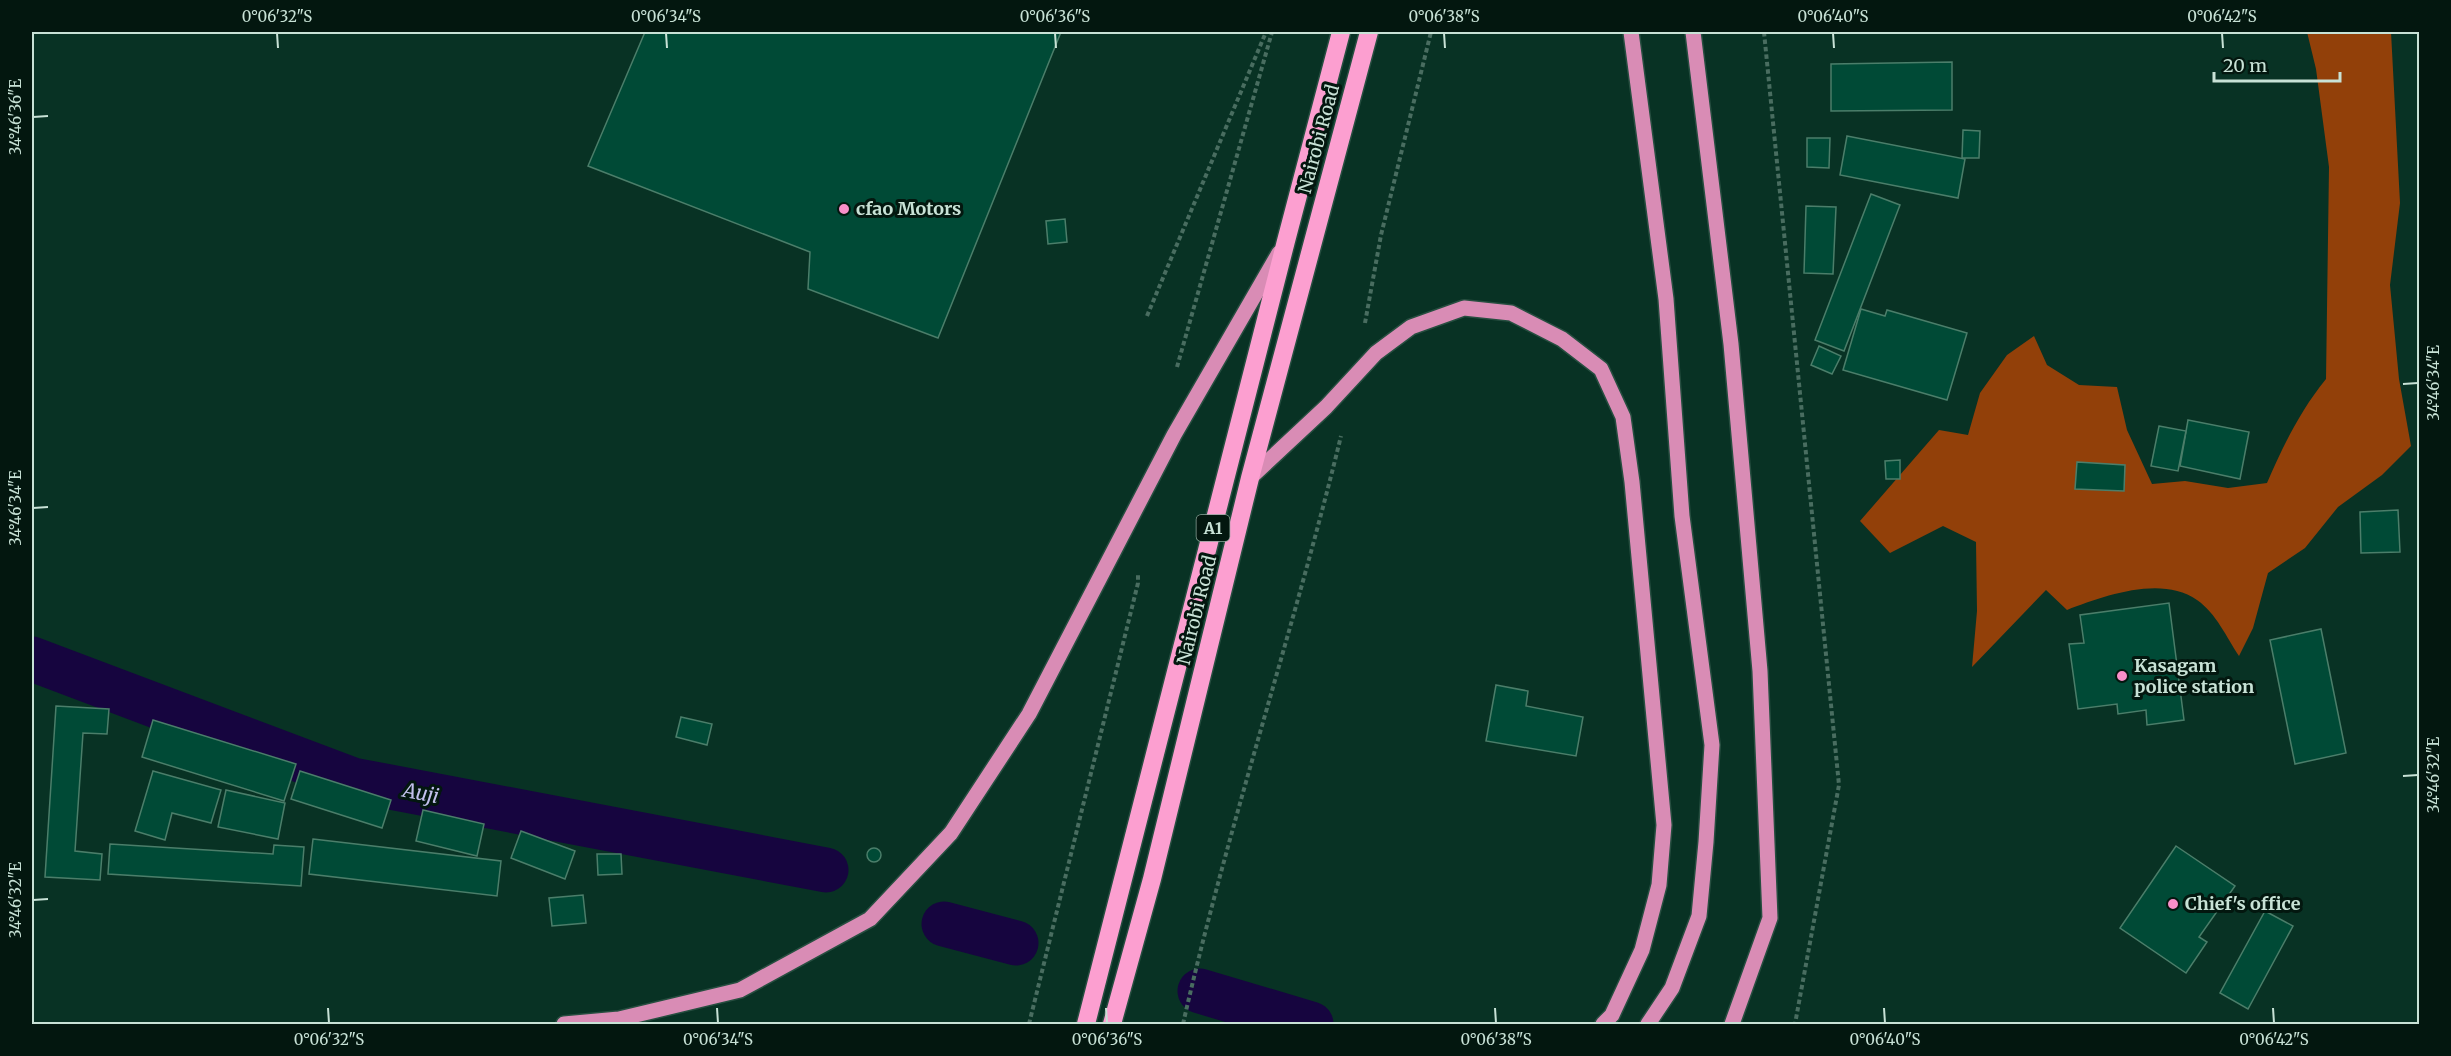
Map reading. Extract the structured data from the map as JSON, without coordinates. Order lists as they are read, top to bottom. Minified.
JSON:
{"streets":{"highway":["Nairobi Road","A1"]},"water":["Auji"],"places":["cfao Motors","Kasagam police station","Chief's office"],"scale_bar":"20 m","coordinates":["0°06'32\"S","0°06'34\"S","0°06'36\"S","0°06'38\"S","0°06'40\"S","0°06'42\"S","34°46'36\"E","34°46'34\"E","34°46'32\"E"]}
